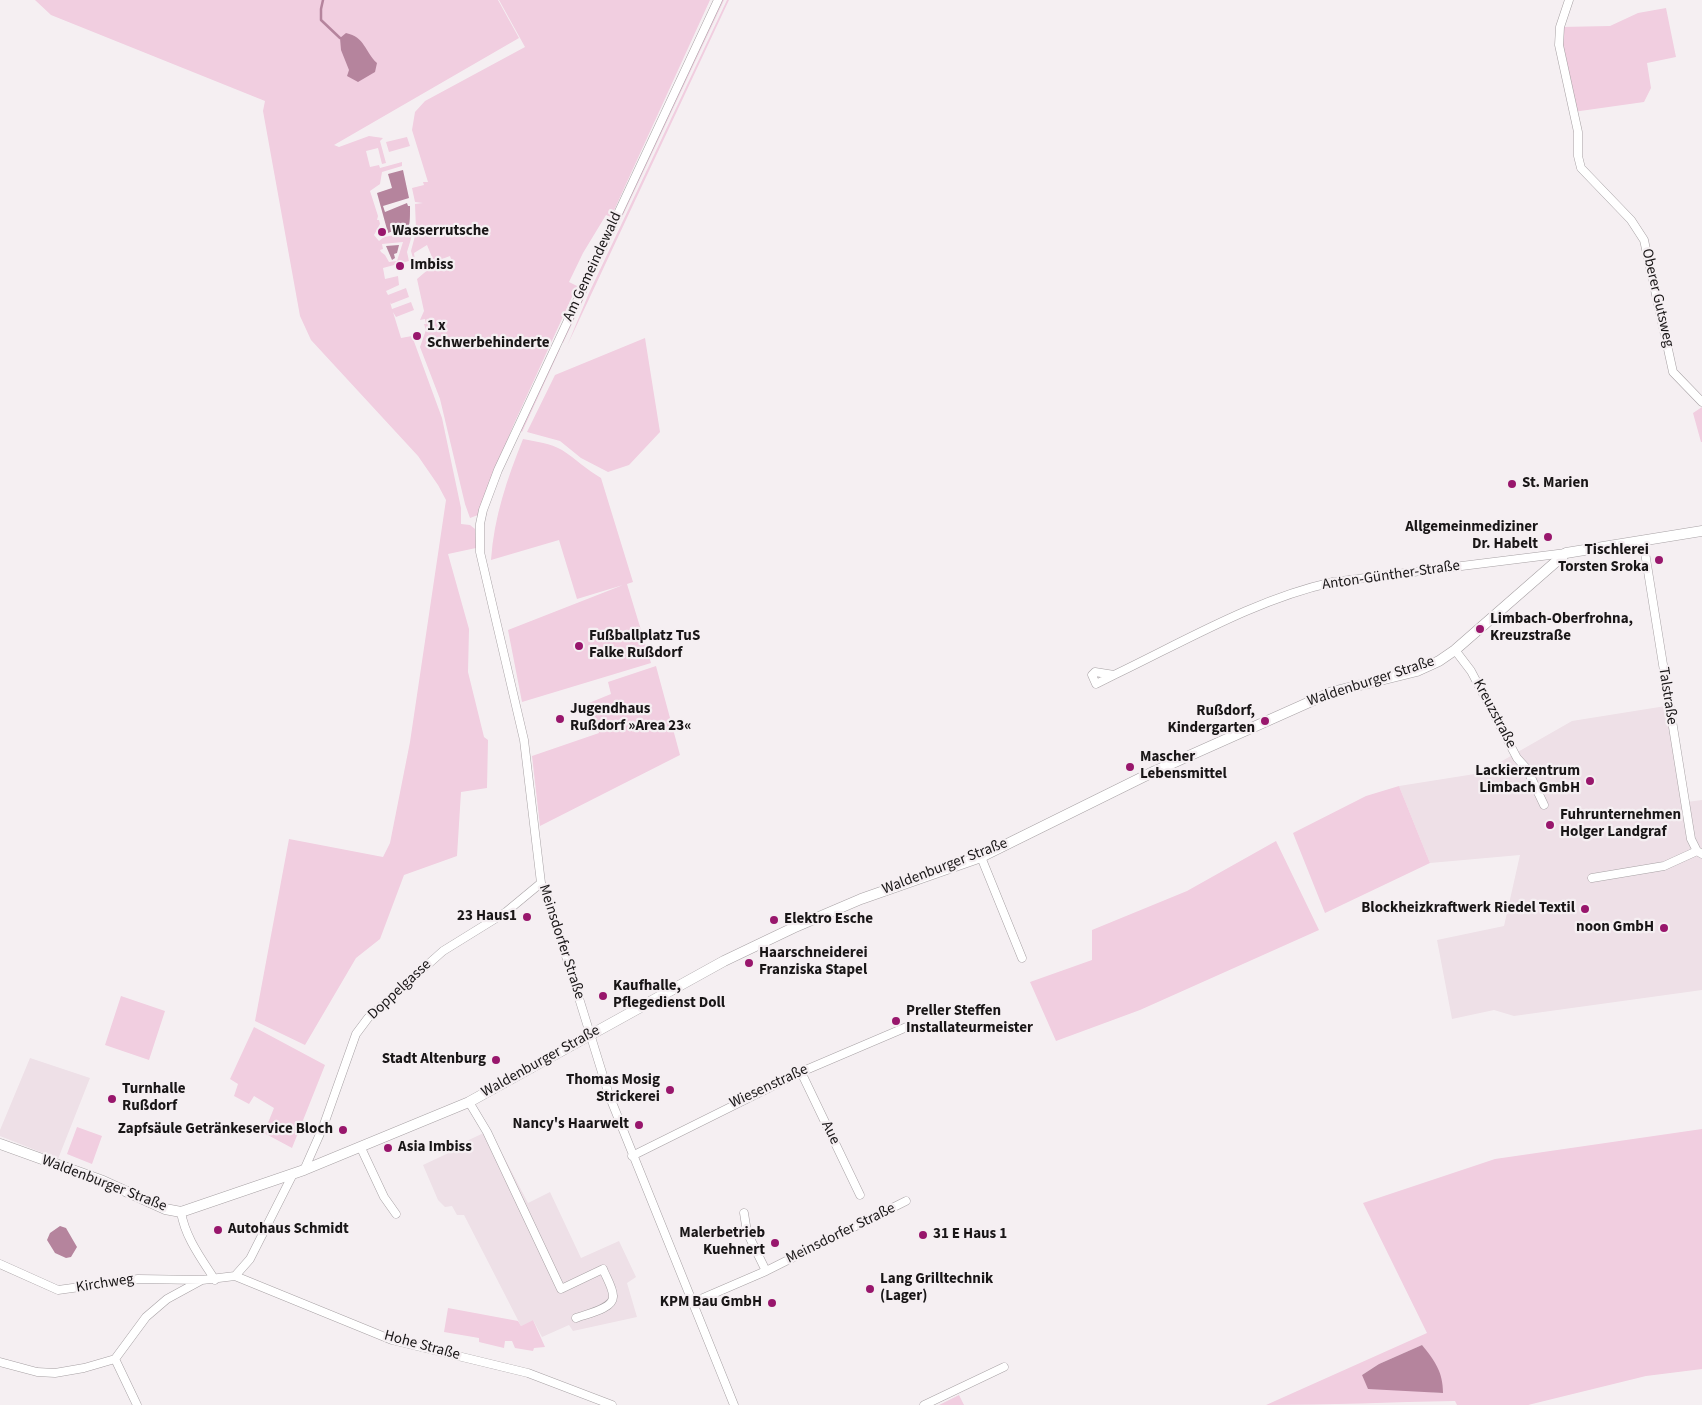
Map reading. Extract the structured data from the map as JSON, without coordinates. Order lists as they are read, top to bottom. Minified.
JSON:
{"streets":{"main road":["Waldenburger Straße"],"street":["Am Gemeindewald","Oberer Gutsweg","Anton-Günther-Straße","Talstraße","Kreuzstraße","Meinsdorfer Straße","Doppelgasse","Wiesenstraße","Aue","Kirchweg","Hohe Straße"]},"crossings":[["Am Gemeindewald","Meinsdorfer Straße"],["Anton-Günther-Straße","Waldenburger Straße"],["Waldenburger Straße","Kreuzstraße"],["Waldenburger Straße","Meinsdorfer Straße"],["Waldenburger Straße","Doppelgasse"],["Waldenburger Straße","Kirchweg"],["Meinsdorfer Straße","Doppelgasse"],["Meinsdorfer Straße","Wiesenstraße"],["Wiesenstraße","Aue"],["Kirchweg","Hohe Straße"]],"places":["Wasserrutsche","Imbiss","1 x Schwerbehinderte","St. Marien","Allgemeinmediziner Dr. Habelt","Tischlerei Torsten Sroka","Limbach-Oberfrohna, Kreuzstraße","Fußballplatz TuS Falke Rußdorf","Jugendhaus Rußdorf »Area 23«","Rußdorf, Kindergarten","Mascher Lebensmittel","Lackierzentrum Limbach GmbH","Fuhrunternehmen Holger Landgraf","Blockheizkraftwerk Riedel Textil","23 Haus1","Elektro Esche","noon GmbH","Haarschneiderei Franziska Stapel","Kaufhalle, Pflegedienst Doll","Preller Steffen Installateurmeister","Stadt Altenburg","Thomas Mosig Strickerei","Turnhalle Rußdorf","Nancy's Haarwelt","Zapfsäule Getränkeservice Bloch","Asia Imbiss","Autohaus Schmidt","31 E Haus 1","Malerbetrieb Kuehnert","Lang Grilltechnik (Lager)","KPM Bau GmbH"]}
